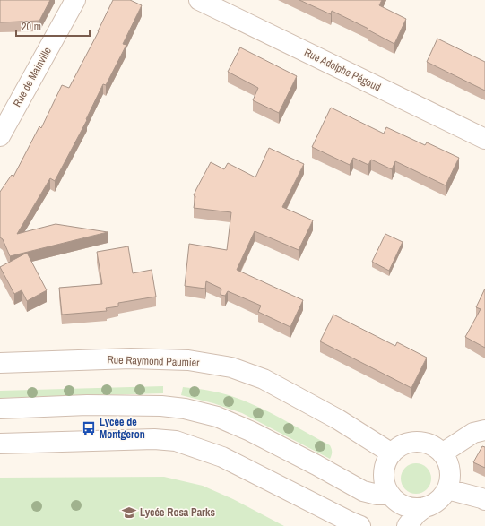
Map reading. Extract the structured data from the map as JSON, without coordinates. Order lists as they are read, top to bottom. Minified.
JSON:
{"streets":{"street":["Rue Adolphe Pégoud","Rue de Mainville","Rue Raymond Paumier"]},"places":{"bus stop":["Lycée de Montgeron"],"school or university":["Lycée Rosa Parks"]},"scale_bar":"20 m"}
